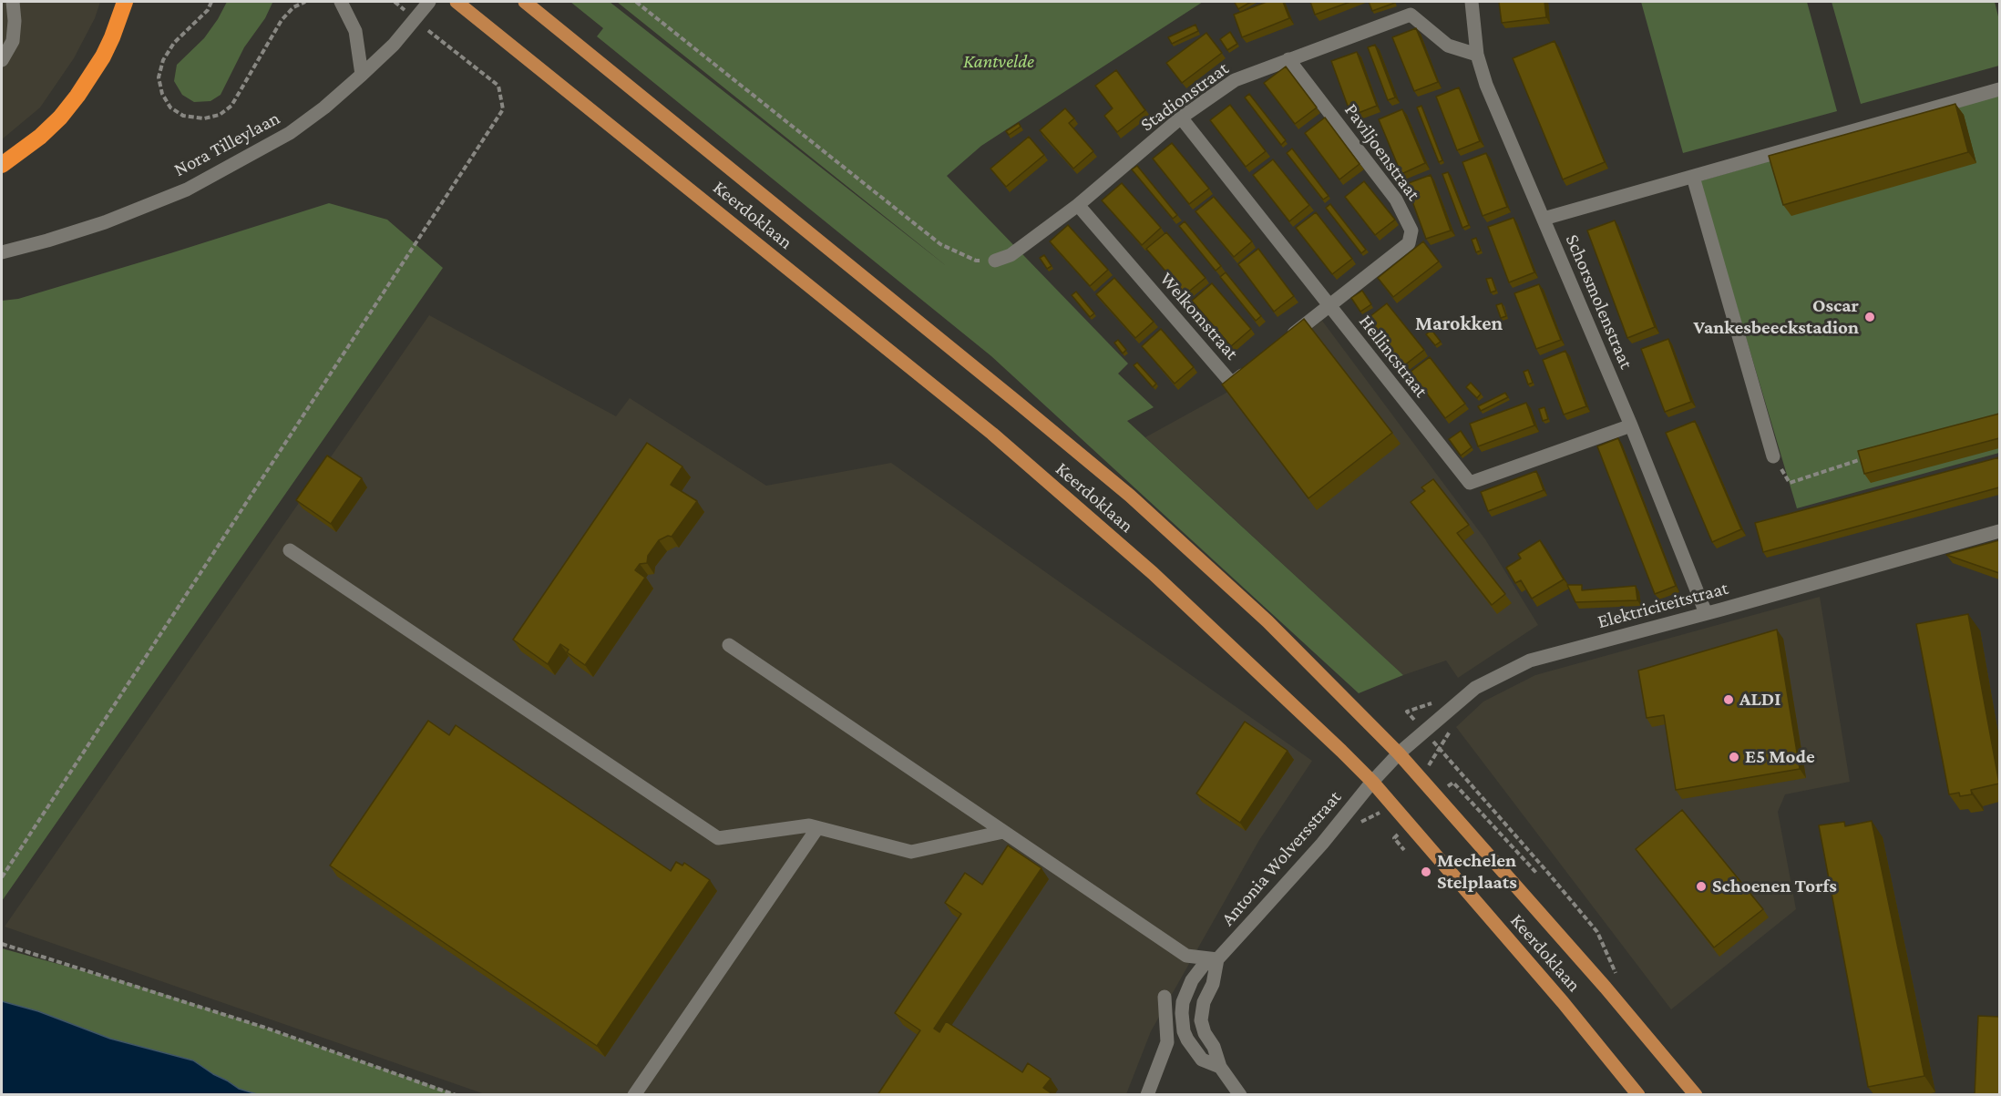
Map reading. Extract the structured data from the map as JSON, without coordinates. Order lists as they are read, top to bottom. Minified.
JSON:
{"streets":{"main road":["Keerdoklaan"],"street":["Stadionstraat","Nora Tilleylaan","Paviljoenstraat","Schorsmolenstraat","Welkomstraat","Hellincstraat","Elektriciteitstraat","Antonia Wolversstraat"]},"crossings":[["Stadionstraat","Paviljoenstraat"],["Stadionstraat","Schorsmolenstraat"],["Stadionstraat","Welkomstraat"],["Stadionstraat","Hellincstraat"],["Paviljoenstraat","Hellincstraat"],["Keerdoklaan","Elektriciteitstraat"],["Keerdoklaan","Antonia Wolversstraat"],["Schorsmolenstraat","Hellincstraat"],["Schorsmolenstraat","Elektriciteitstraat"],["Elektriciteitstraat","Antonia Wolversstraat"]],"districts":["Marokken"],"parks":["Kantvelde"],"places":["Oscar Vankesbeeckstadion","ALDI","E5 Mode","Mechelen Stelplaats","Schoenen Torfs"]}
